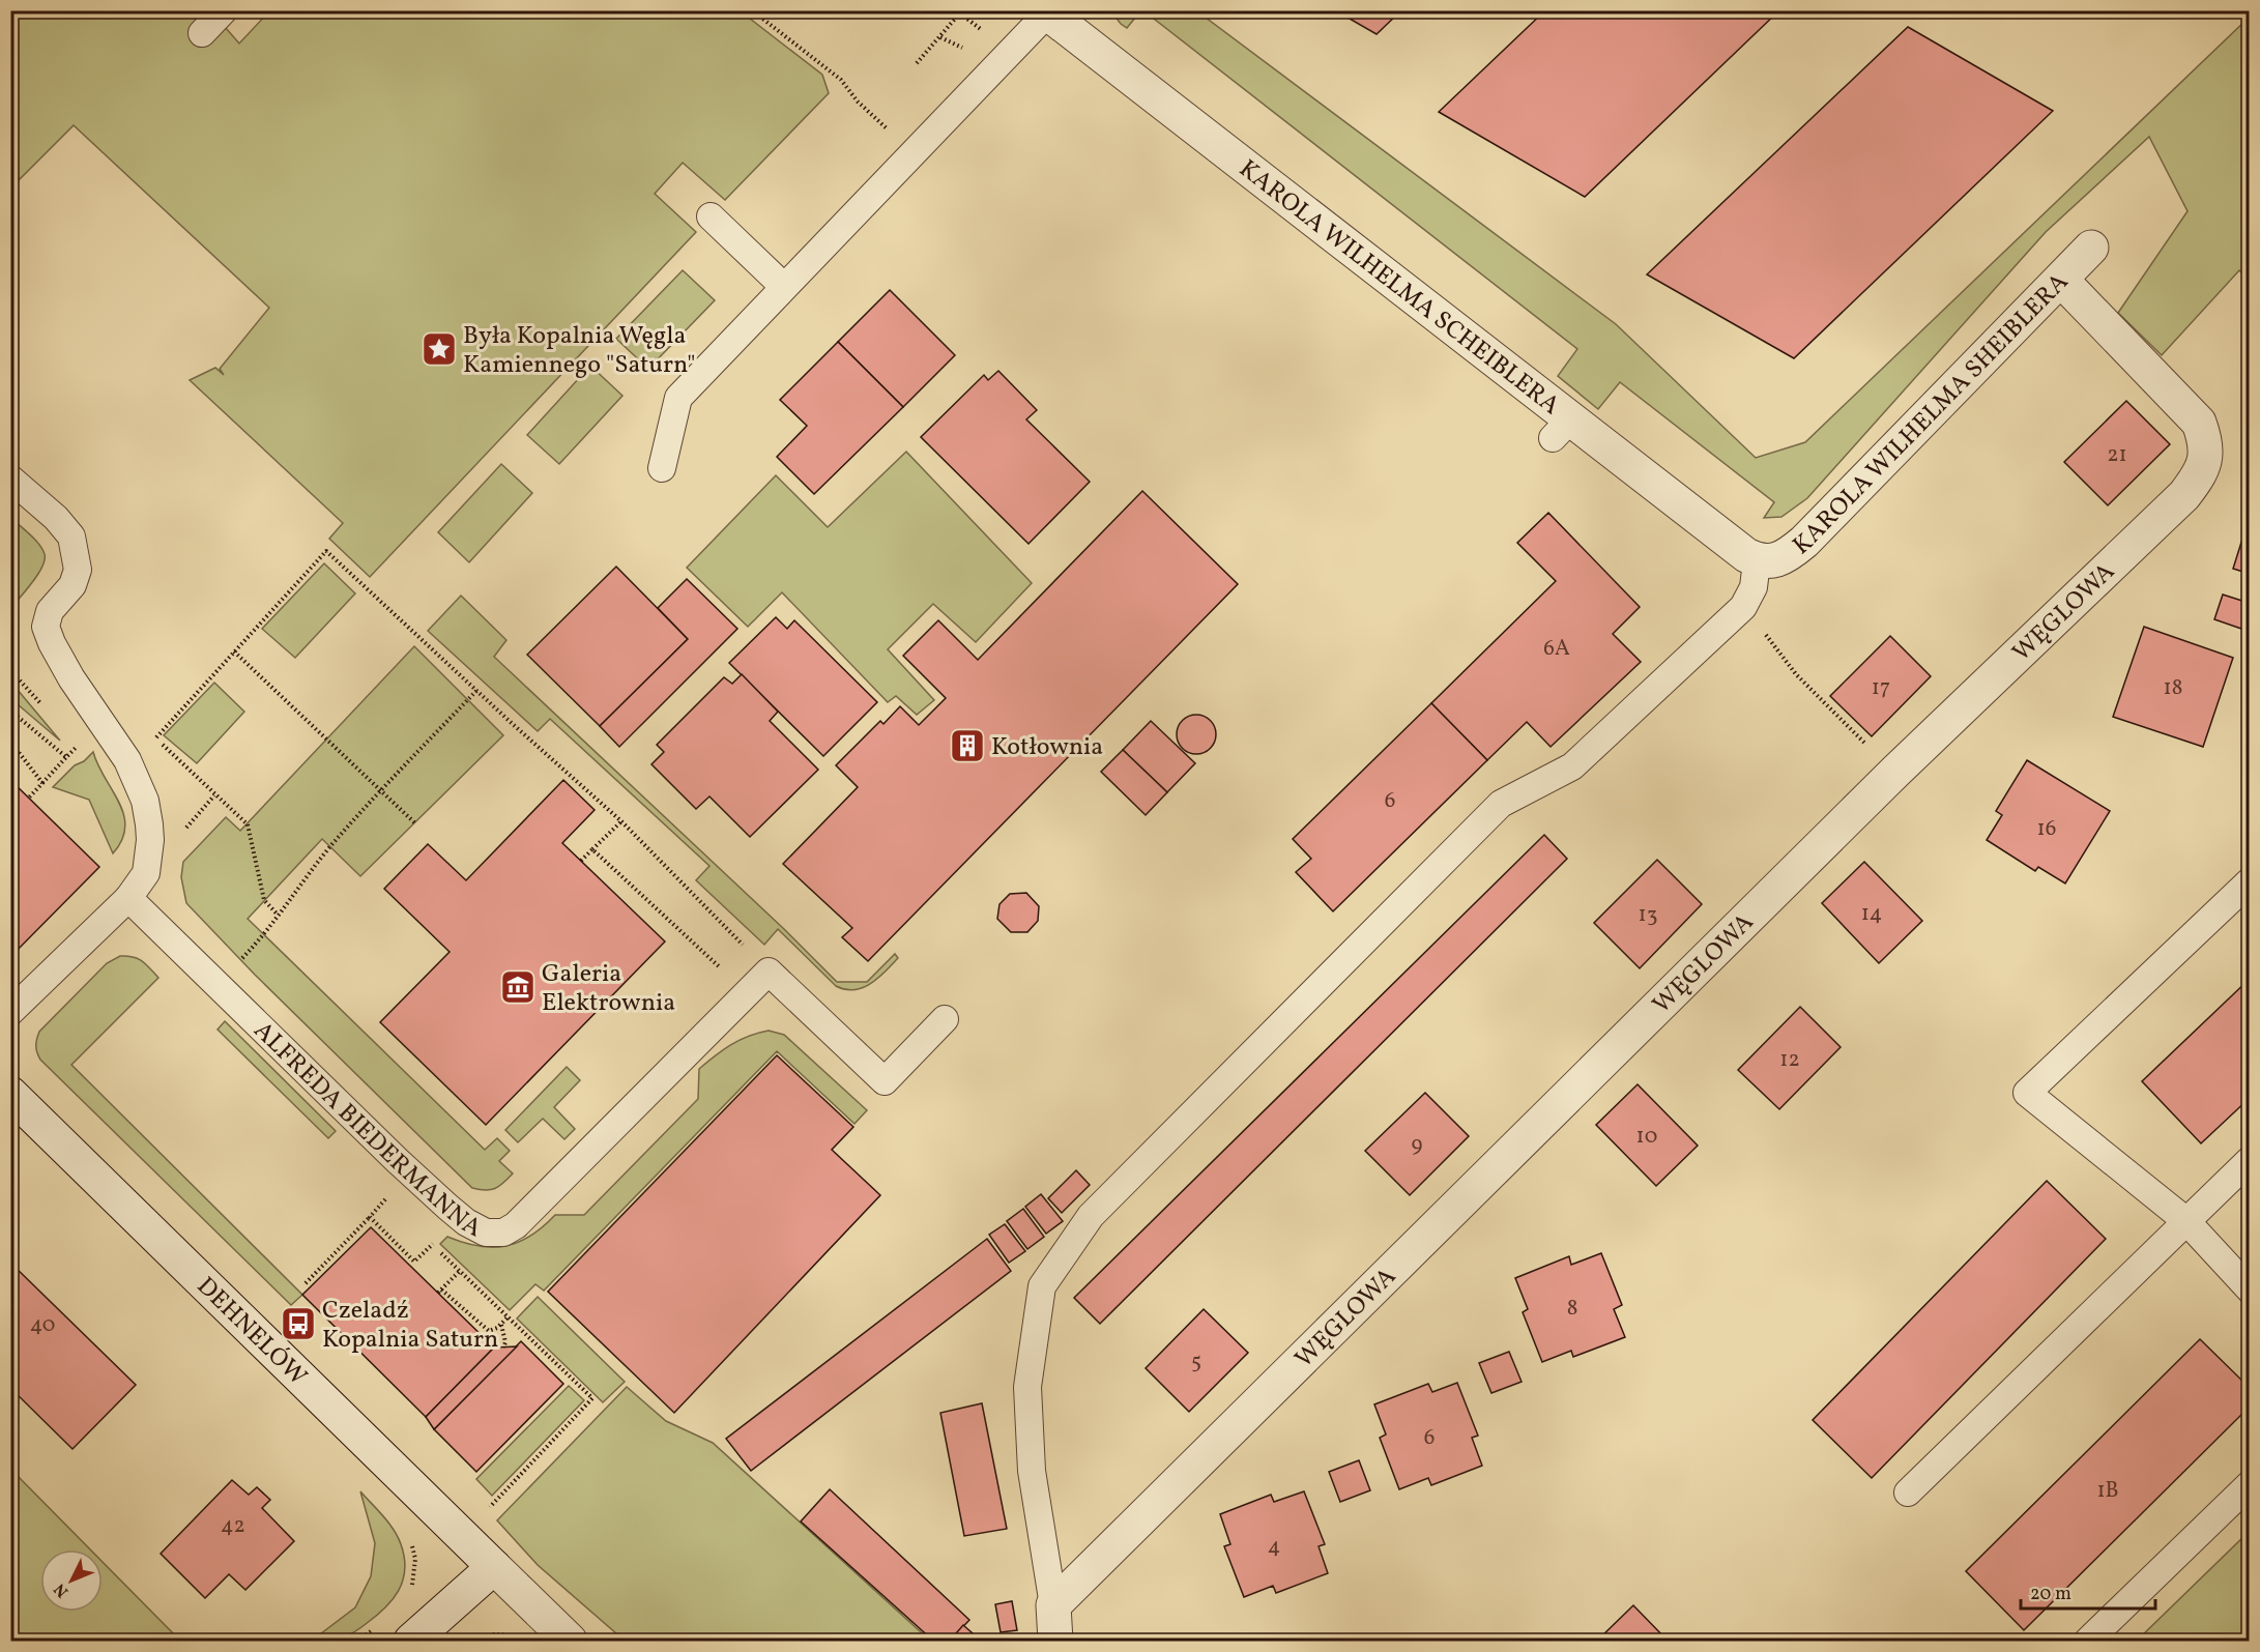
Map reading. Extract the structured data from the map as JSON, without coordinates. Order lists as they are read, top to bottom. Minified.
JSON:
{"streets":{"street":["KAROLA WILHELMA SCHEIBLERA","KAROLA WILHELMA SHEIBLERA","WĘGLOWA","DEHNELÓW"],"lane":["ALFREDA BIEDERMANNA"]},"crossings":[["KAROLA WILHELMA SCHEIBLERA","KAROLA WILHELMA SHEIBLERA"],["KAROLA WILHELMA SHEIBLERA","WĘGLOWA"]],"places":{"place":["Była Kopalnia Węgla Kamiennego \"Saturn\""],"building":["Kotłownia"],"museum":["Galeria Elektrownia"],"bus stop":["Czeladź Kopalnia Saturn"]},"house_numbers":["21","6A","17","18","6","16","14","13","12","10","9","8","40","5","6","1B","42","4"],"scale_bar":"20 m","north":"bottom left"}
